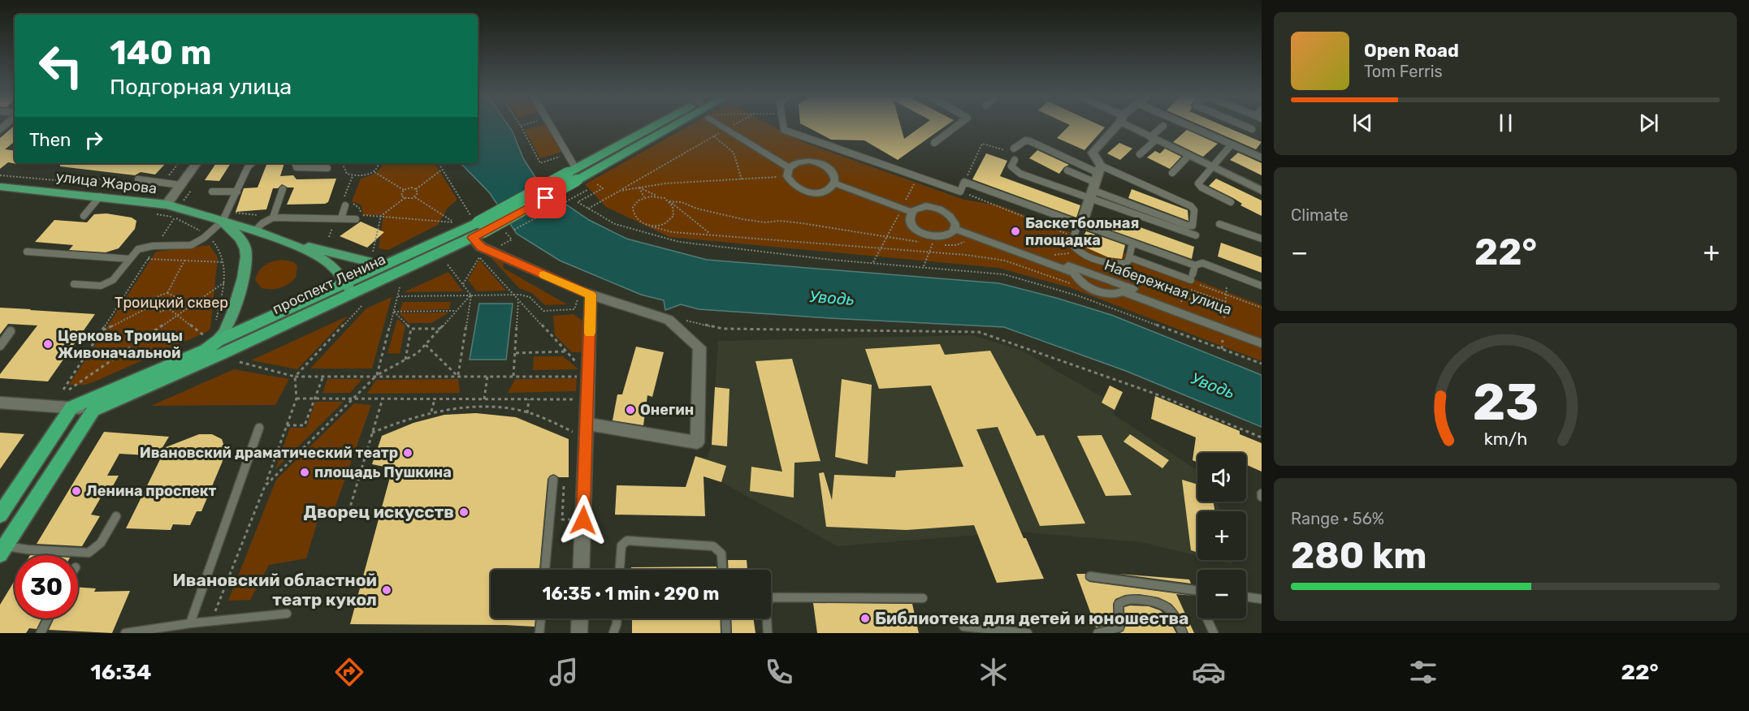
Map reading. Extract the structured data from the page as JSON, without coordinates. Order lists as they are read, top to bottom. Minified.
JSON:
{"streets":{"highway":["проспект Ленина"],"main road":["улица Жарова"],"street":["Набережная улица"]},"water":["Уводь"],"parks":["Троицкий сквер"],"places":["Баскетбольная площадка","Церковь Троицы Живоначальной","Онегин","Ивановский драматический театр","площадь Пушкина","Ленина проспект","Дворец искусств","Ивановский областной театр кукол","Библиотека для детей и юношества"],"page":{"turn":["140 m","Подгорная улица"],"song":["Open Road","Tom Ferris"],"then":"Then","tile":["Climate",["Range · 56%","280 km"]],"heat":["−","22°","+"],"map_buttons":["+","−"],"limit":"30","trip":"16:35 · 1 min · 290 m","tabs":["16:34","22°"],"gauge":["23","km/h"]}}
